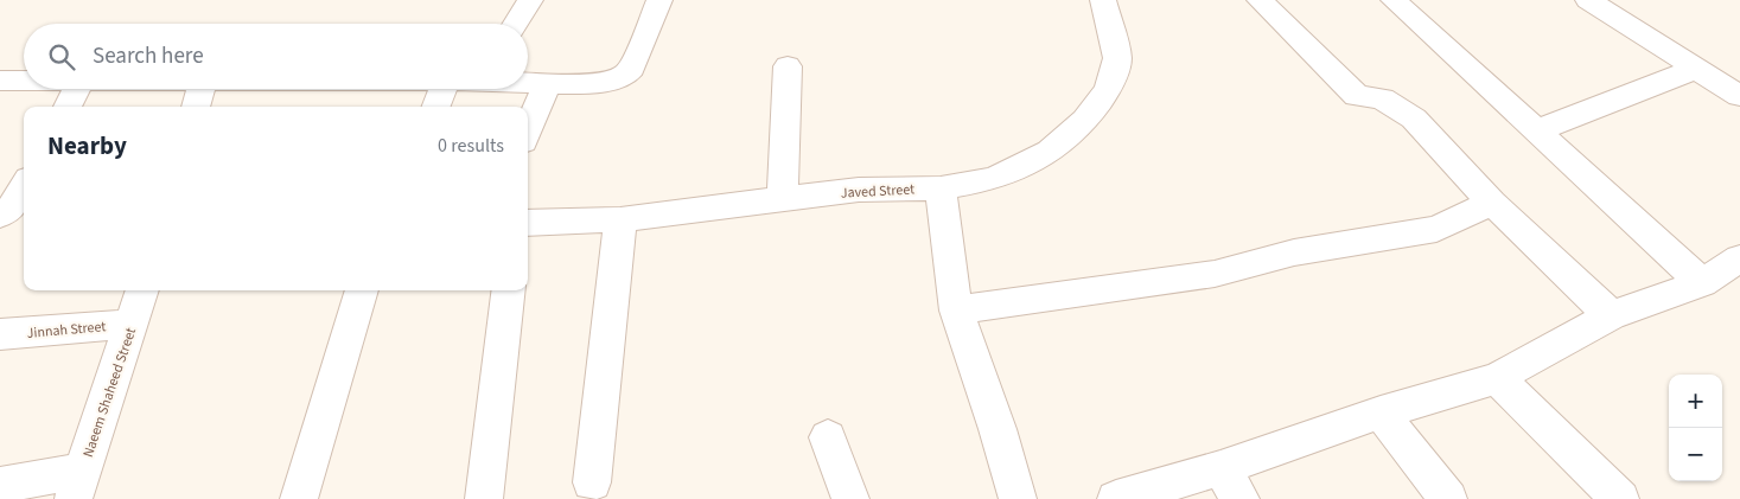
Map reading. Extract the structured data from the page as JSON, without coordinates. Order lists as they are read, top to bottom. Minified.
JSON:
{"streets":{"street":["Javed Street","Jinnah Street","Naeem Shaheed Street"]},"crossings":[["Jinnah Street","Naeem Shaheed Street"]],"page":{"search":"Search here","heading":["Nearby","0 results"],"map_buttons":["+","−"]}}
